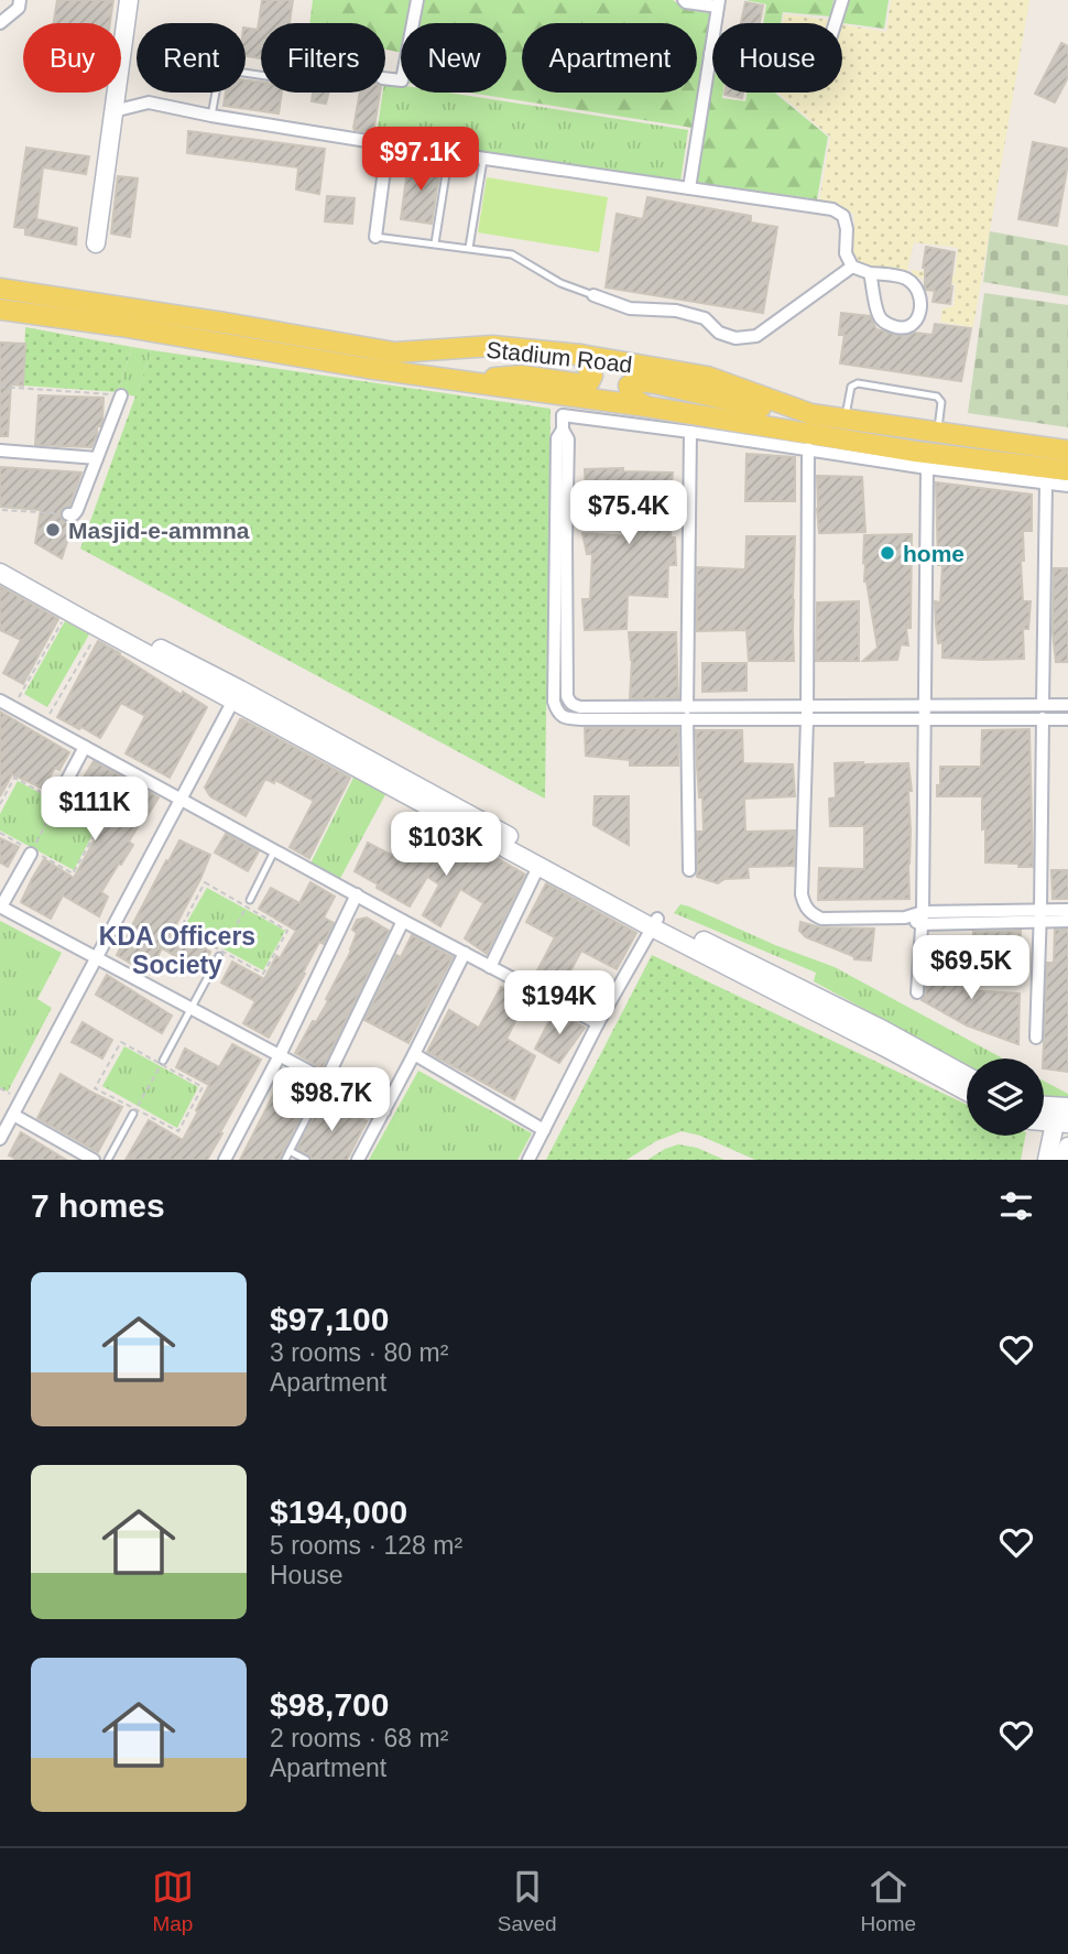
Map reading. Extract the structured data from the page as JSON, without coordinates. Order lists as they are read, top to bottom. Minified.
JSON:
{"streets":{"main road":["Stadium Road"]},"districts":["KDA Officers Society"],"places":["Masjid-e-ammna","home"],"page":{"chip":["Buy","Rent","Filters","New","Apartment","House"],"price":["$97.1K","$75.4K","$111K","$103K","$69.5K","$194K","$98.7K"],"heading":"7 homes","list":[{"name":"$97,100","note":"3 rooms · 80 m² · Apartment"},{"name":"$194,000","note":"5 rooms · 128 m² · House"},{"name":"$98,700","note":"2 rooms · 68 m² · Apartment"}],"tabs":["Map","Saved","Home"]}}
